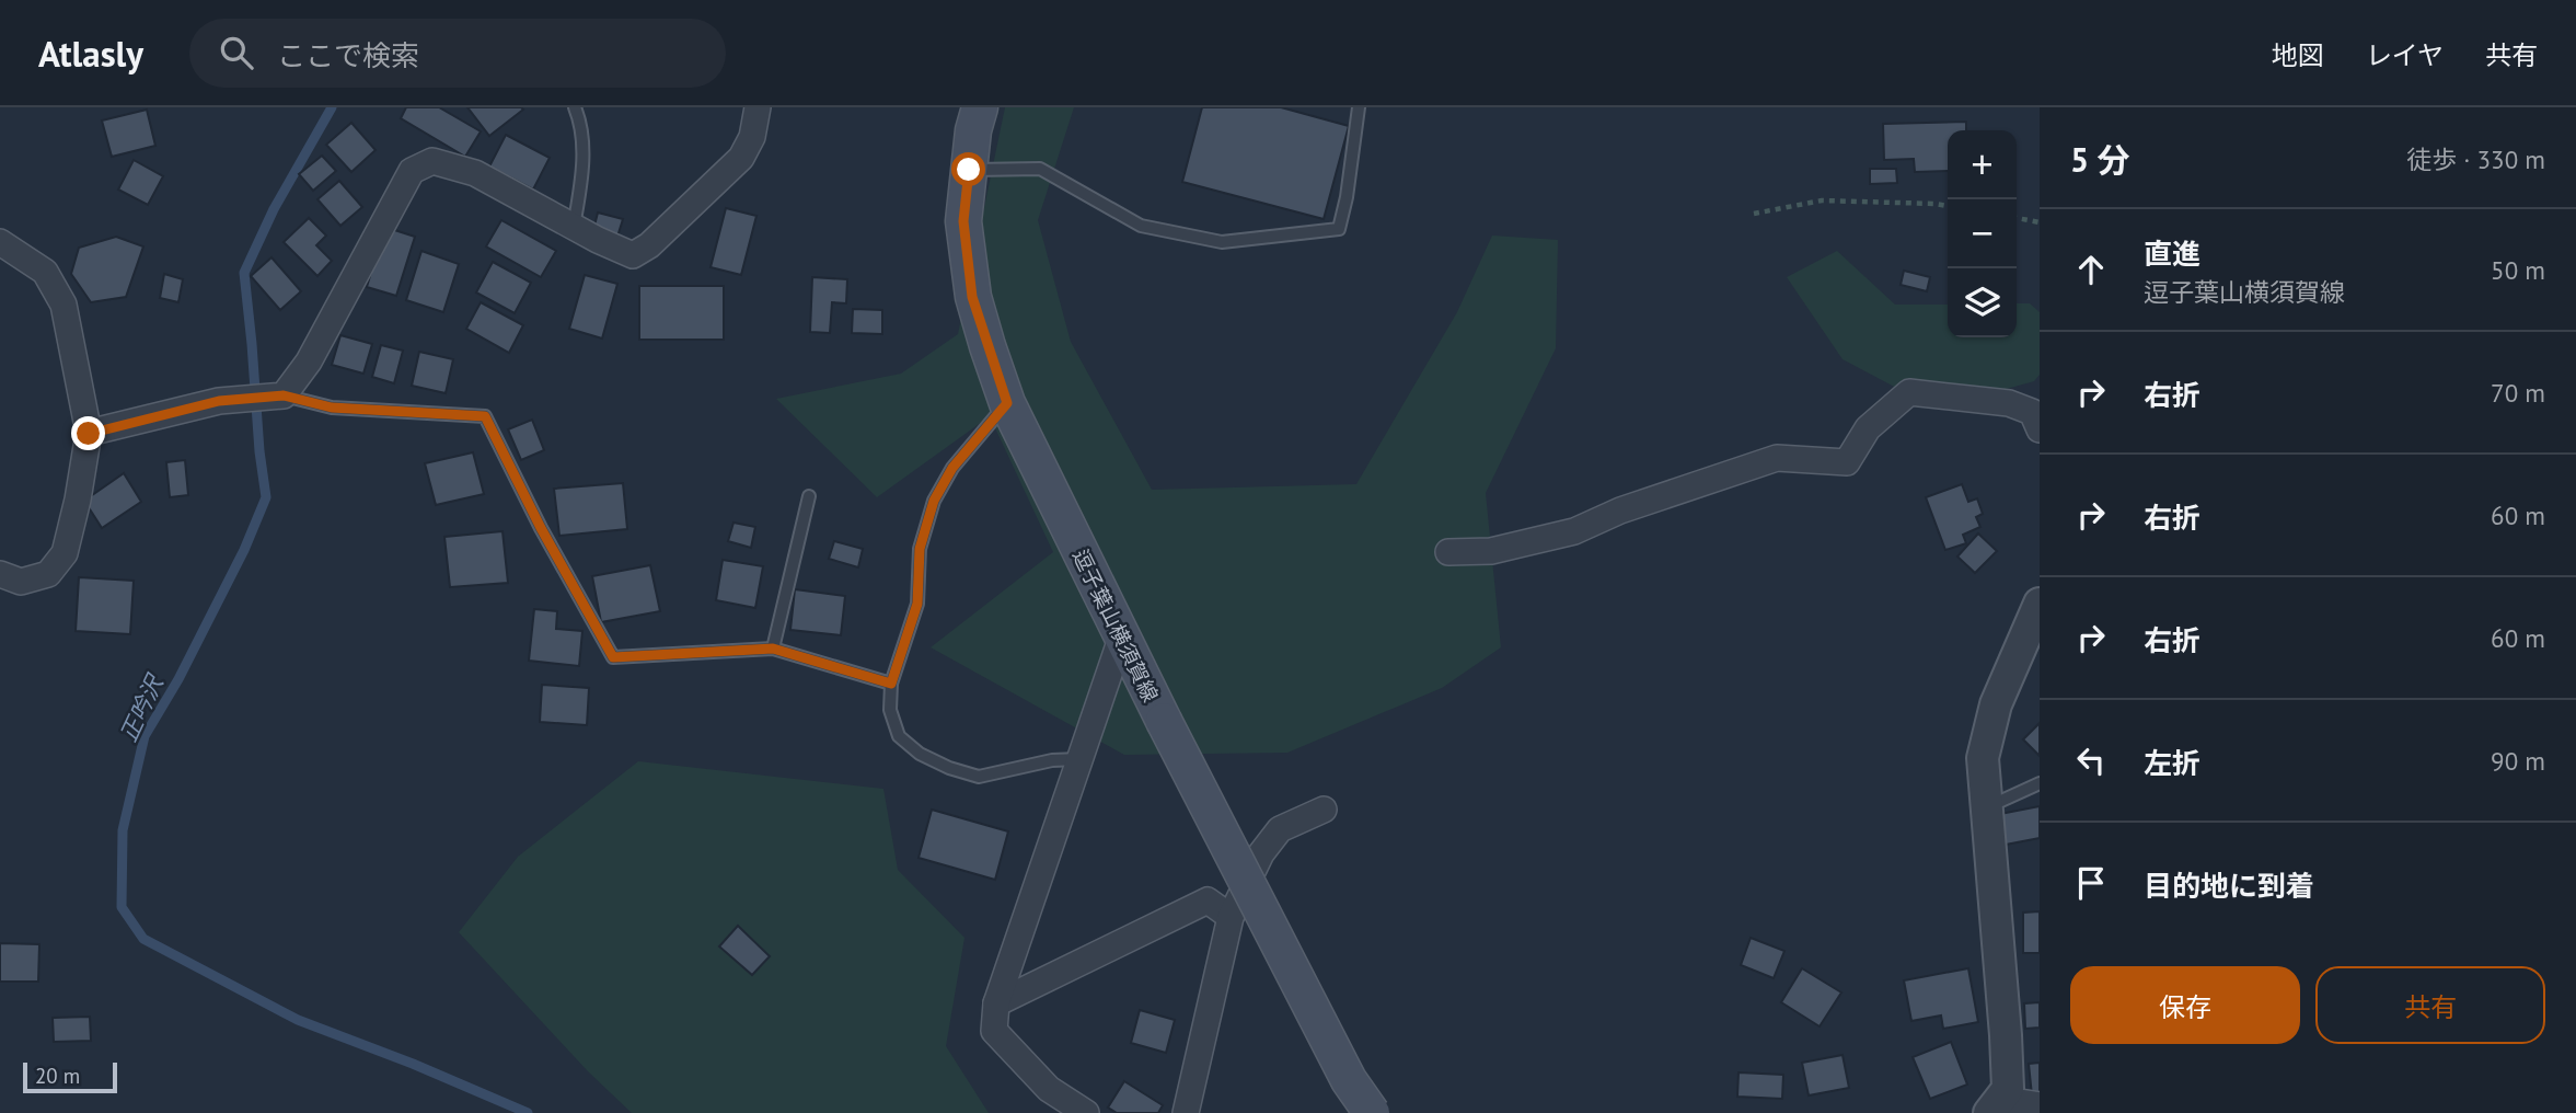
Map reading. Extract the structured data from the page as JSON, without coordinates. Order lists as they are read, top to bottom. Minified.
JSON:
{"streets":{"main road":["逗子葉山横須賀線"]},"water":["正吟沢"],"scale_bar":"20 m","page":{"header":"Atlasly","search":"ここで検索","nav":["地図","レイヤ","共有"],"heading":["5 分","徒歩 · 330 m"],"map_buttons":["+","−"],"list":[["直進","逗子葉山横須賀線","50 m"],["右折","70 m"],["右折","60 m"],["右折","60 m"],["左折","90 m"],"目的地に到着"],"buttons":["保存","共有"],"scale":"20 m"}}
